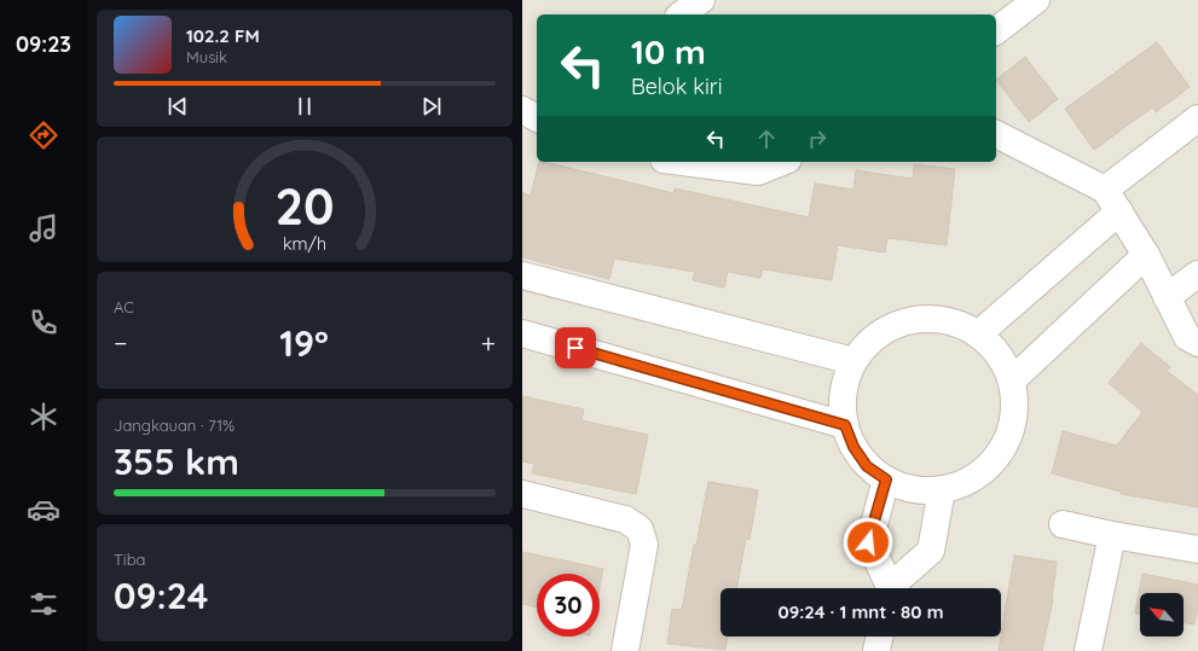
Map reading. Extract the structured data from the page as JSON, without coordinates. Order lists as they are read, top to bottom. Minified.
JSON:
{"north":"top left","page":{"tabs":"09:23","turn":["10 m","Belok kiri"],"song":["102.2 FM","Musik"],"tile":["AC",["Jangkauan · 71%","355 km"],["Tiba","09:24"]],"heat":["−","19°","+"],"limit":"30","trip":"09:24 · 1 mnt · 80 m","gauge":["20","km/h"]}}
